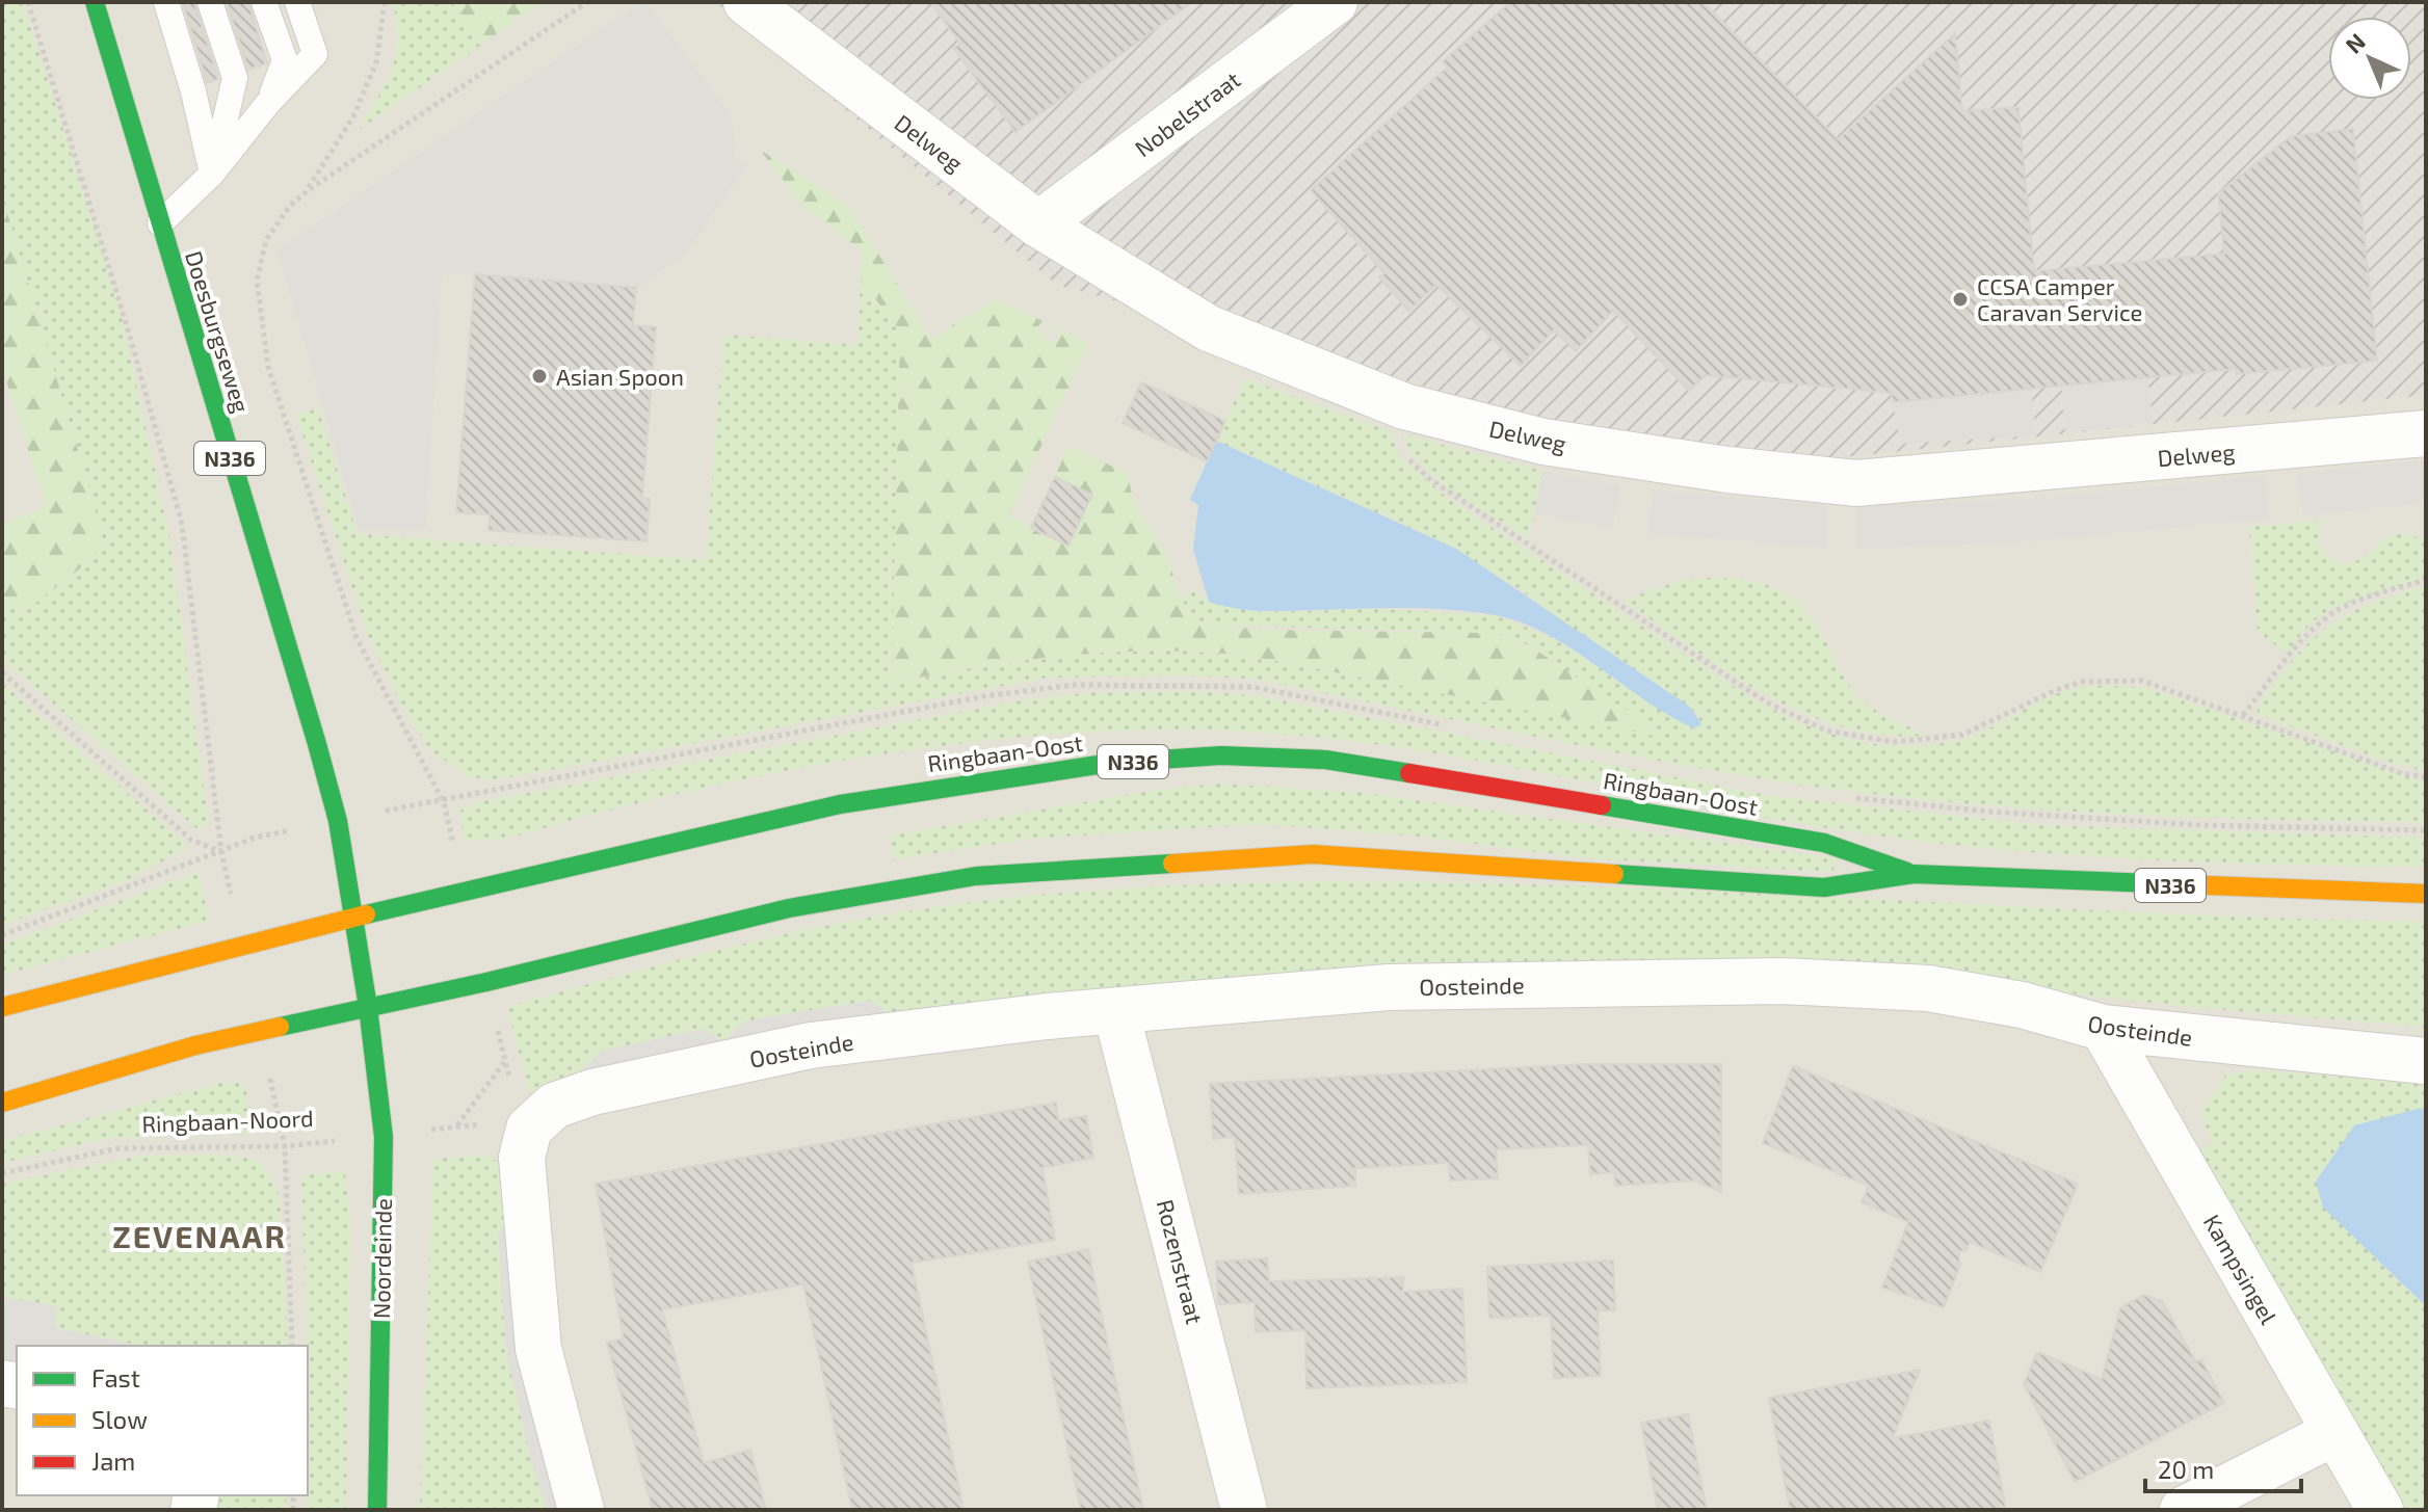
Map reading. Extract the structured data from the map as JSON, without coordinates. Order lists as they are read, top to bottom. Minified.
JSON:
{"streets":{"main road":["Doesburgseweg","N336","Ringbaan-Oost","Noordeinde"],"street":["Nobelstraat","Delweg","Oosteinde","Rozenstraat","Kampsingel"],"path":["Ringbaan-Noord"]},"crossings":[["Nobelstraat","Delweg"],["Doesburgseweg","N336"],["Doesburgseweg","Ringbaan-Oost"],["N336","Ringbaan-Oost"],["N336","Noordeinde"],["Ringbaan-Oost","Noordeinde"],["Oosteinde","Ringbaan-Noord"],["Oosteinde","Rozenstraat"],["Oosteinde","Kampsingel"],["Ringbaan-Noord","Noordeinde"]],"districts":["ZEVENAAR"],"places":["CCSA Camper Caravan Service","Asian Spoon"],"legend":["Fast","Slow","Jam"],"scale_bar":"20 m","north":"top left"}
